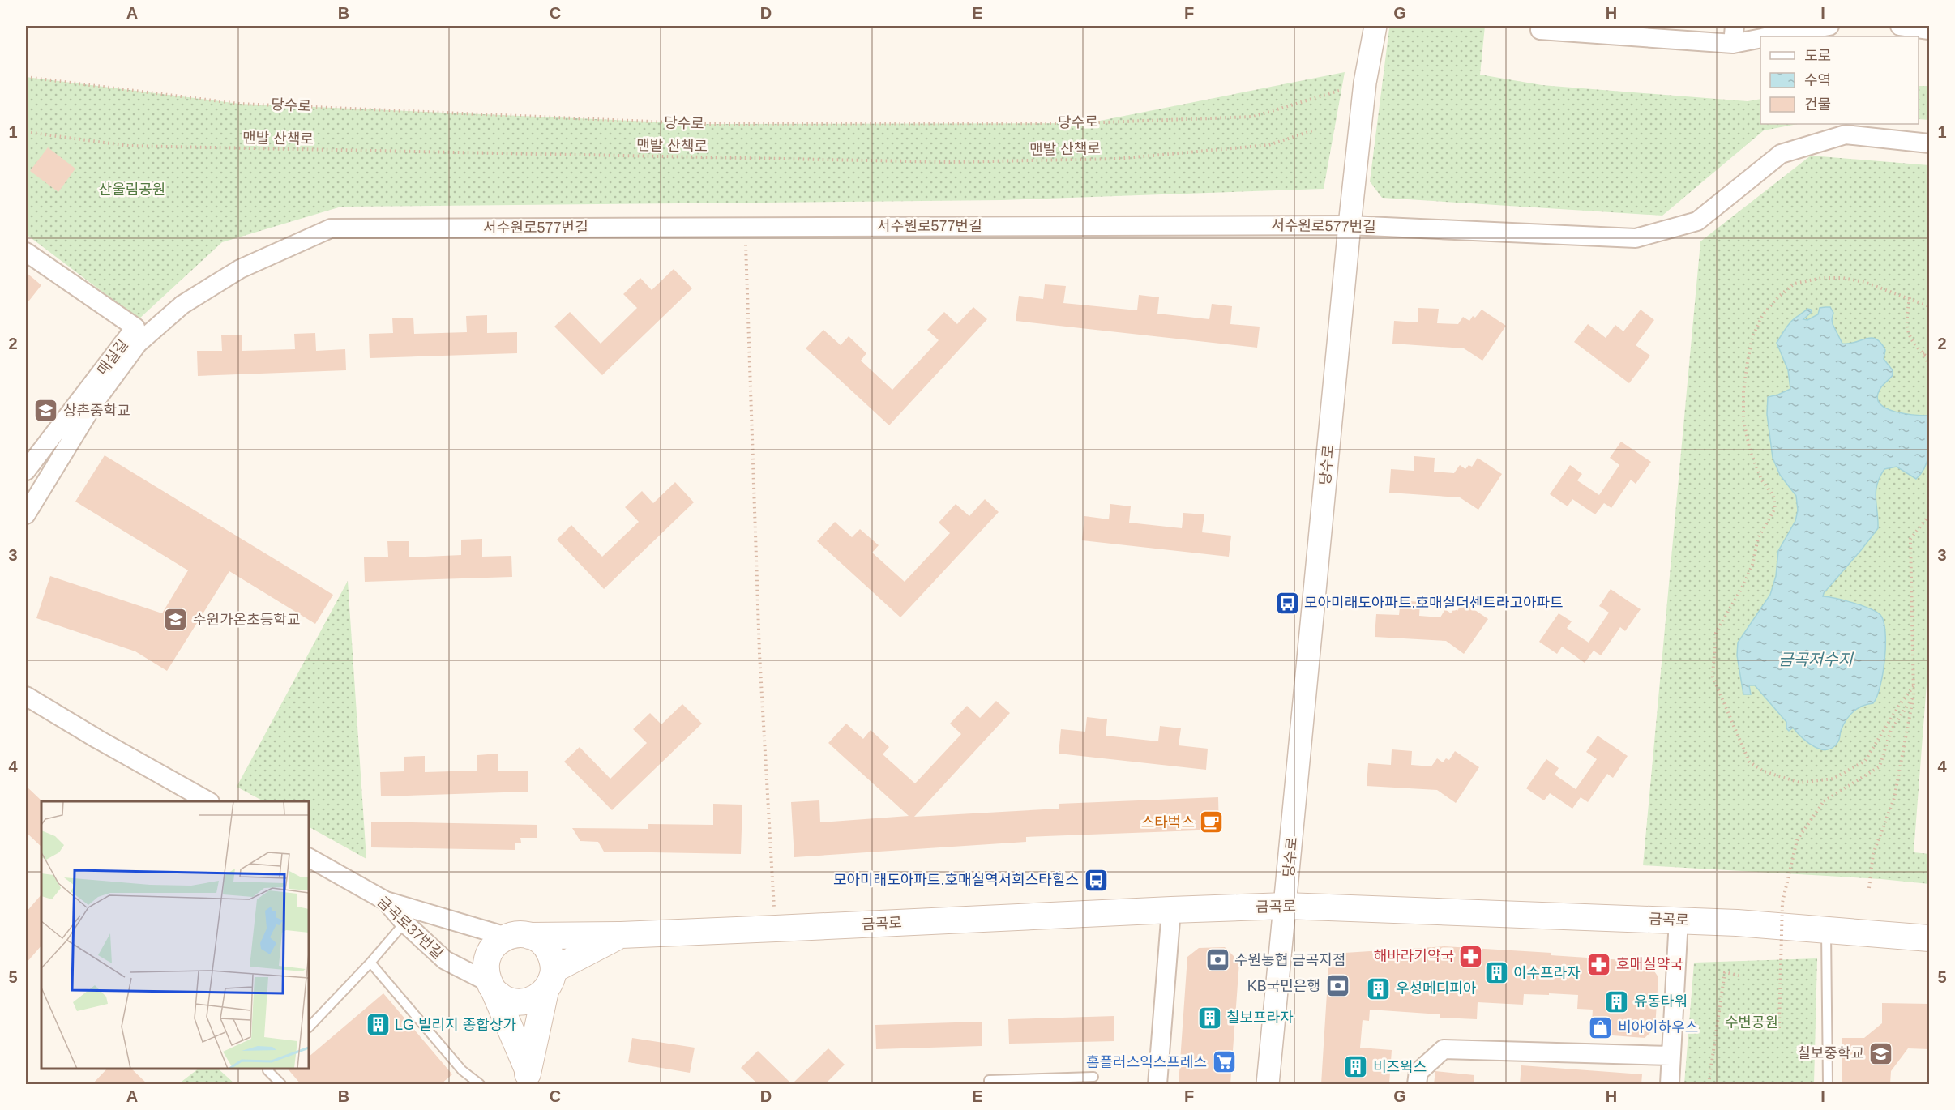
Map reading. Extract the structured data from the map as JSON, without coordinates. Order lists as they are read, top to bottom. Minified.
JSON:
{"streets":{"main road":["금곡로"],"street":["당수로","서수원로577번길","매실길","금곡로37번길"],"path":["맨발 산책로"]},"crossings":[["당수로","서수원로577번길"],["당수로","금곡로"],["서수원로577번길","매실길"],["금곡로","금곡로37번길"]],"water":["금곡저수지"],"parks":["산울림공원","수변공원"],"places":{"school or university":["상촌중학교","수원가온초등학교","칠보중학교"],"bus stop":["모아미래도아파트.호매실더센트라고아파트","모아미래도아파트.호매실역서희스타힐스"],"cafe":["스타벅스"],"pharmacy":["해바라기약국","호매실약국"],"bank":["수원농협 금곡지점","KB국민은행"],"building":["이수프라자","우성메디피아","유동타워","칠보프라자","LG 빌리지 종합상가","비즈윅스"],"shop":["비아이하우스"],"supermarket":["홈플러스익스프레스"]},"legend":["도로","수역","건물"],"grid":{"columns":["A","B","C","D","E","F","G","H","I"],"rows":["1","2","3","4","5"]}}
